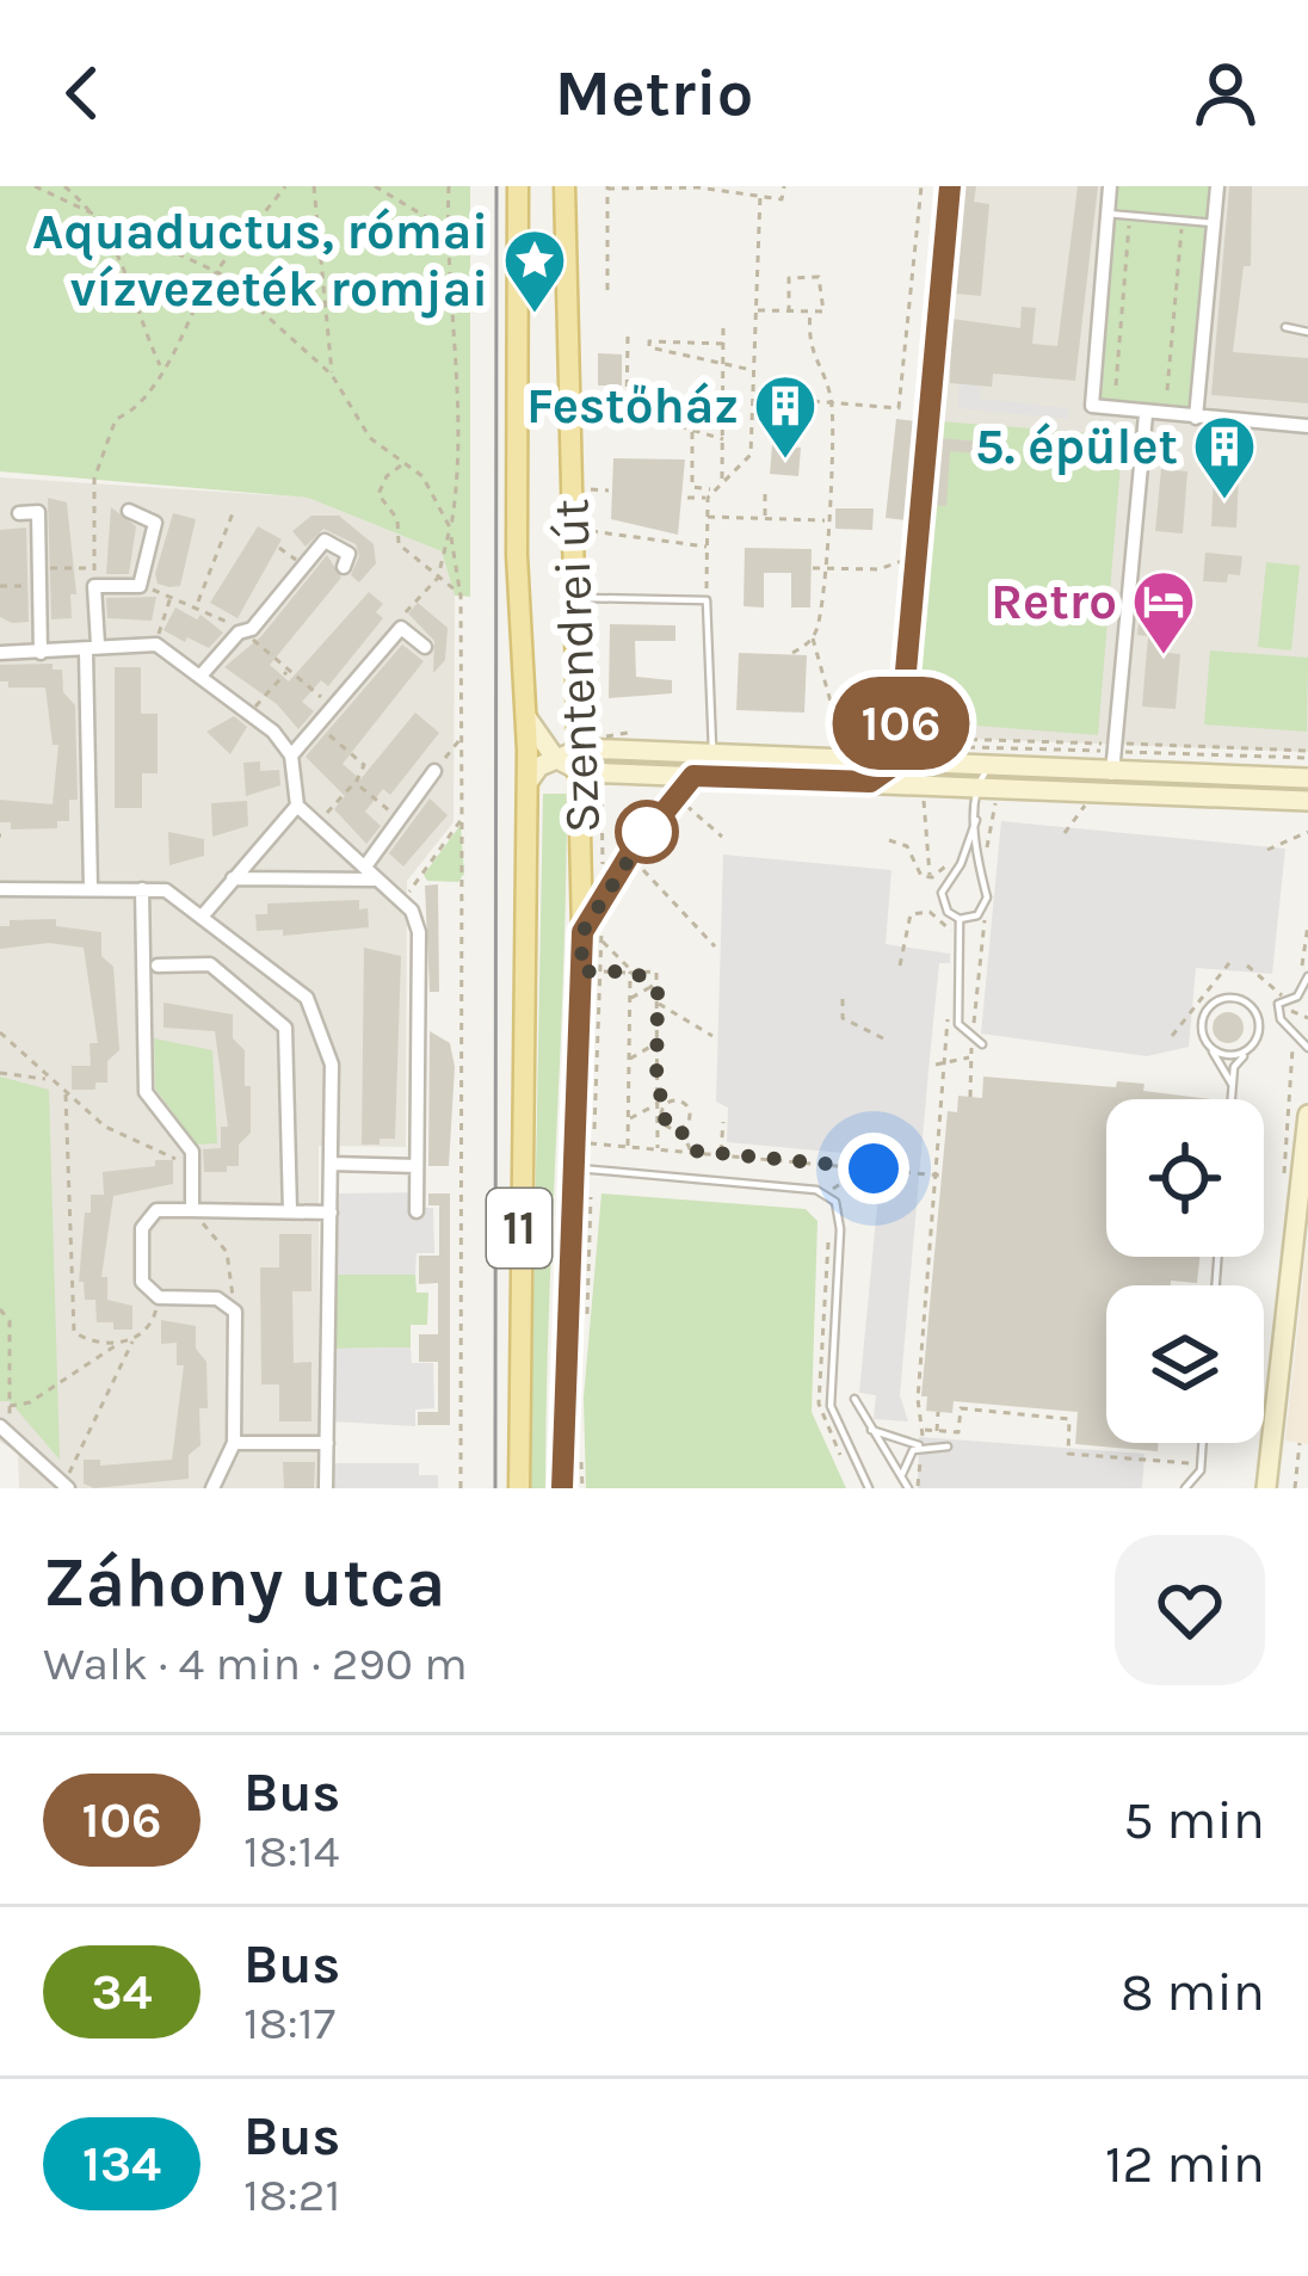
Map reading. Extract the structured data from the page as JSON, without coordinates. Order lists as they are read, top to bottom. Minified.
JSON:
{"streets":{"main road":["Szentendrei út","11"]},"places":{"place":["Aquaductus, római vízvezeték romjai"],"building":["Festőház","5. épület"],"hotel":["Retro"]},"lines":["bus line 106"],"page":{"header":"Metrio","on_map":"106","heading":["Záhony utca","Walk · 4 min · 290 m"],"list":[{"mark":"106","name":"Bus","note":"18:14","value":"5 min"},{"mark":"34","name":"Bus","note":"18:17","value":"8 min"},{"mark":"134","name":"Bus","note":"18:21","value":"12 min"}]}}
